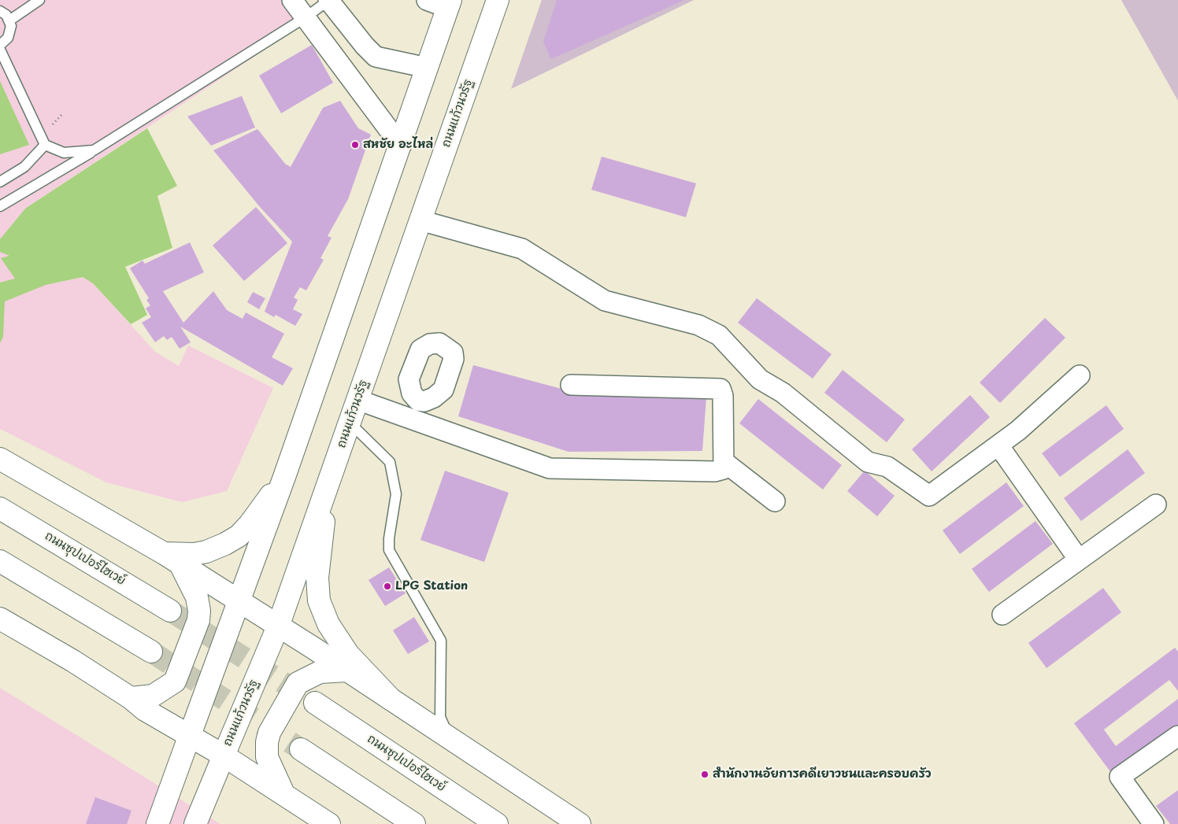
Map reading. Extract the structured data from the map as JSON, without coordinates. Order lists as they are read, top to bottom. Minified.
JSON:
{"streets":{"main road":["ถนนแก้วนวรัฐ","ถนนซุปเปอร์ไฮเวย์"]},"places":["สหชัย อะไหล่","LPG Station","สำนักงานอัยการคดีเยาวชนและครอบครัว"]}
